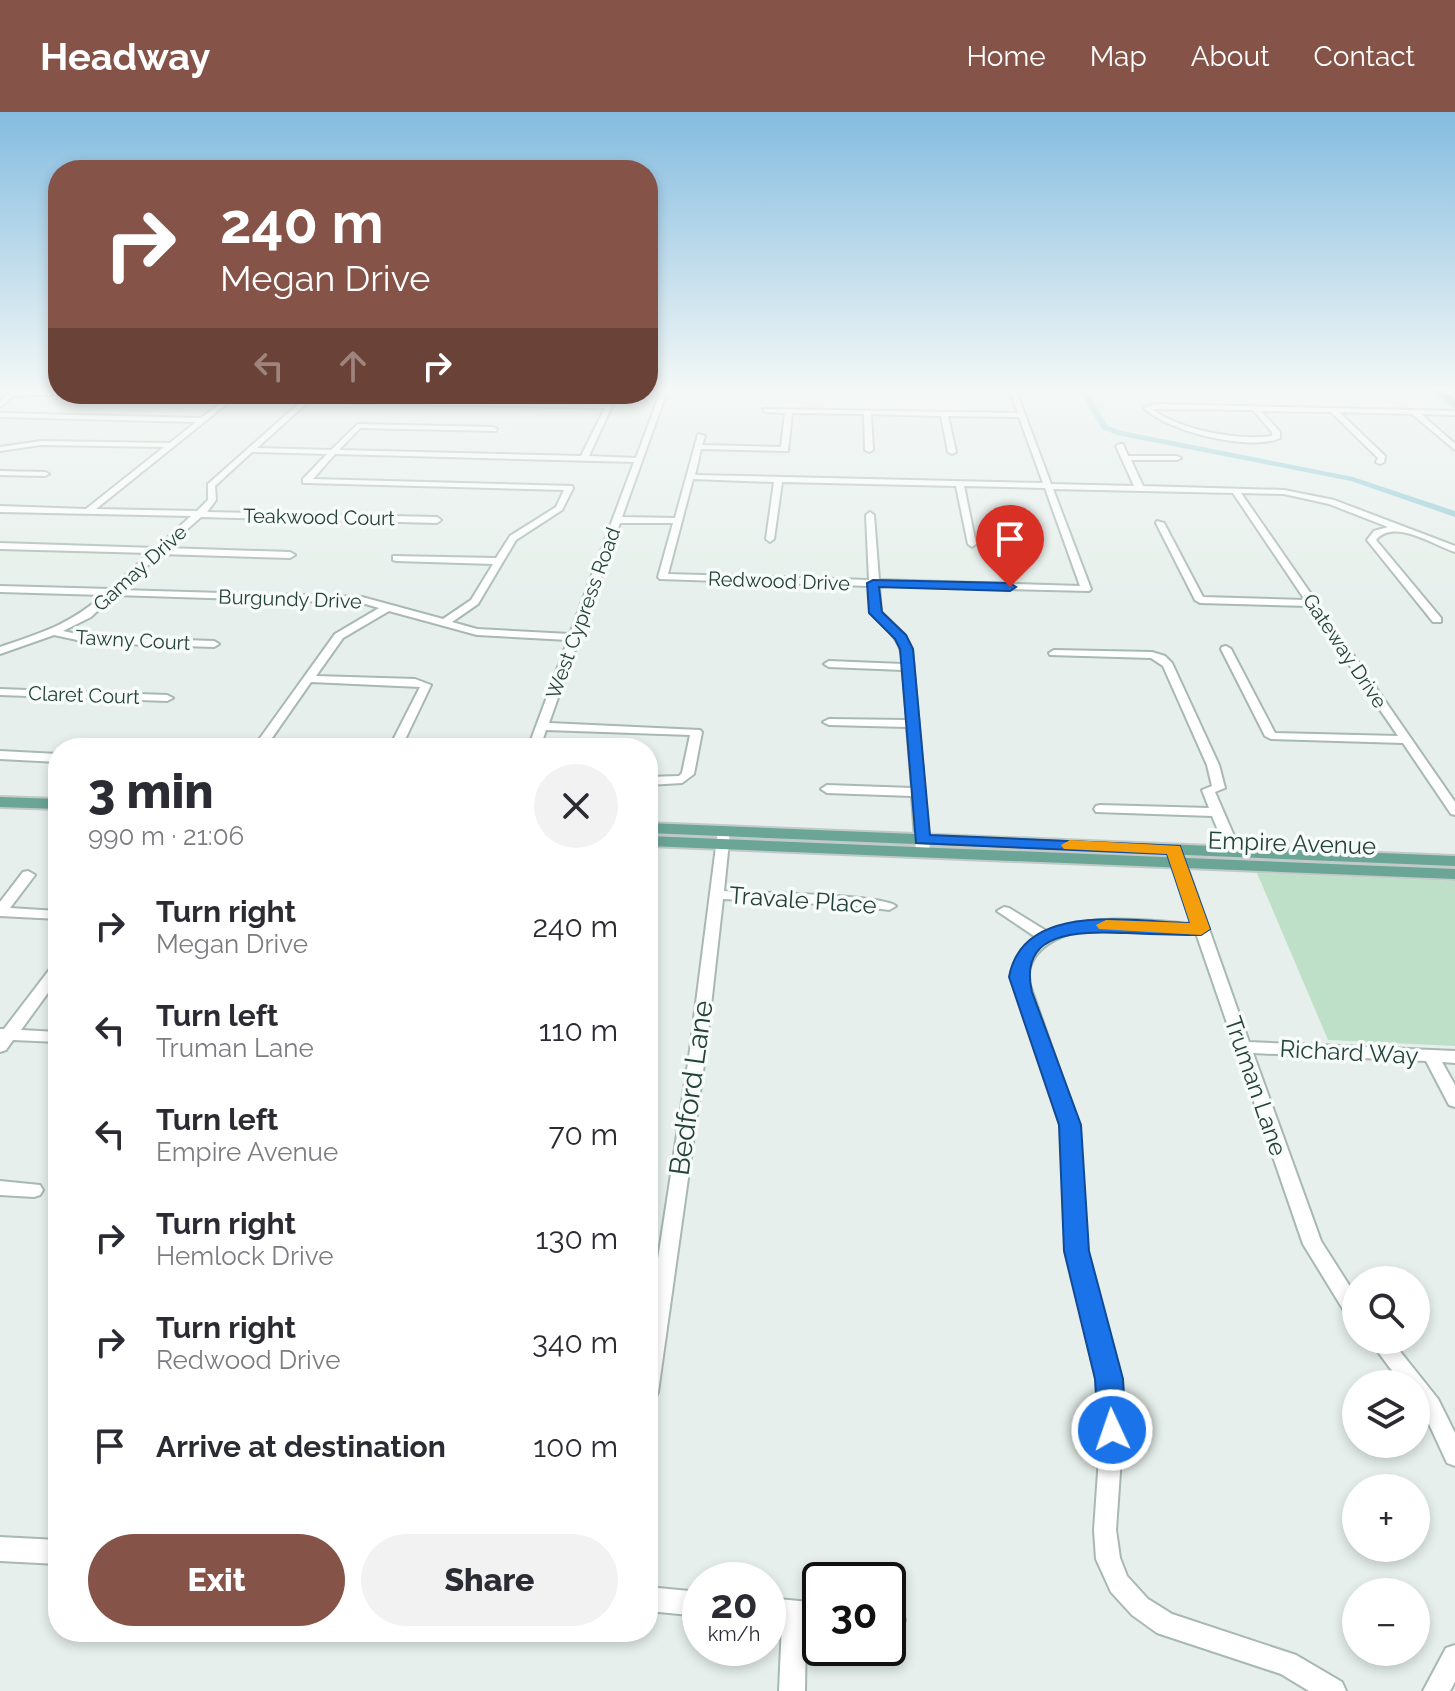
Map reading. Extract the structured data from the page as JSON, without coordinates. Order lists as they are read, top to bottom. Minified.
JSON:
{"streets":{"main road":["Empire Avenue"],"street":["Teakwood Court","Gamay Drive","Redwood Drive","Burgundy Drive","West Cypress Road","Tawny Court","Gateway Drive","Claret Court","Travale Place","Richard Way","Truman Lane","Bedford Lane"]},"crossings":[["Teakwood Court","Gamay Drive"],["Gamay Drive","Burgundy Drive"],["Gamay Drive","Tawny Court"],["Burgundy Drive","West Cypress Road"],["Empire Avenue","Truman Lane"],["Empire Avenue","Bedford Lane"],["Travale Place","Bedford Lane"],["Richard Way","Truman Lane"]],"page":{"header":"Headway","nav":["Home","Map","About","Contact"],"turn":["240 m","Megan Drive"],"heading":["3 min","990 m · 21:06"],"list":[{"name":"Turn right","note":"Megan Drive","value":"240 m"},{"name":"Turn left","note":"Truman Lane","value":"110 m"},{"name":"Turn left","note":"Empire Avenue","value":"70 m"},{"name":"Turn right","note":"Hemlock Drive","value":"130 m"},{"name":"Turn right","note":"Redwood Drive","value":"340 m"},{"name":"Arrive at destination","value":"100 m"}],"map_buttons":["+","−"],"buttons":["Exit","Share"],"speed":"20 km/h","limit":"30"}}
